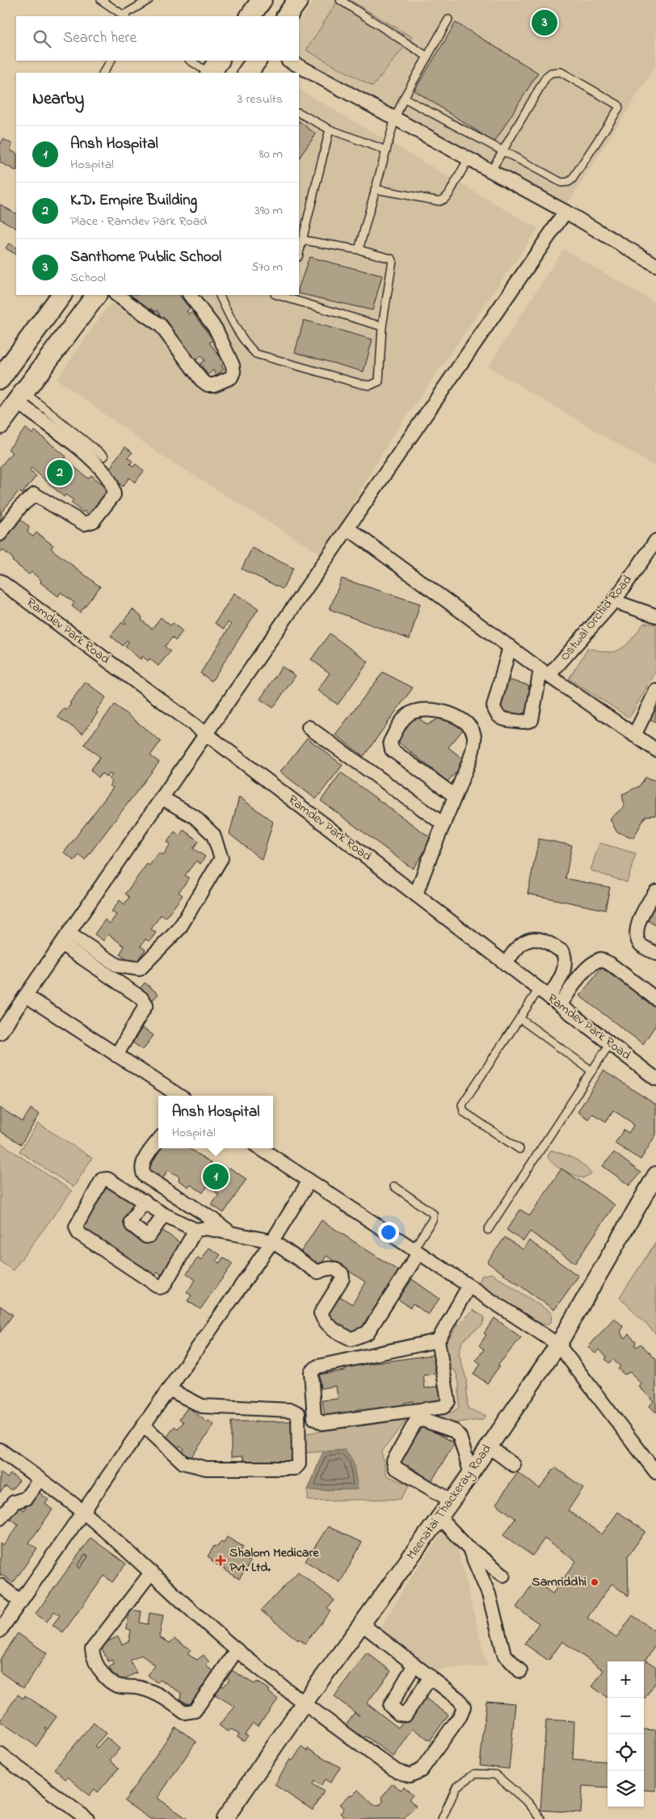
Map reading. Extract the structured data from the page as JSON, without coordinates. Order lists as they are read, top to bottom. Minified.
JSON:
{"streets":{"street":["Ostwal Orchid Road","Ramdev Park Road","Meenatai Thackeray Road"]},"places":{"health":["Shalom Medicare Pvt. Ltd."],"other":["Samriddhi"]},"page":{"pins":["3","2","1"],"search":"Search here","heading":["Nearby","3 results"],"list":[{"mark":"1","name":"Ansh Hospital","note":"Hospital","value":"80 m"},{"mark":"2","name":"K.D. Empire Building","note":"Place · Ramdev Park Road","value":"390 m"},{"mark":"3","name":"Santhome Public School","note":"School","value":"570 m"}],"popup":["Ansh Hospital","Hospital"],"map_buttons":["+","−"]}}
